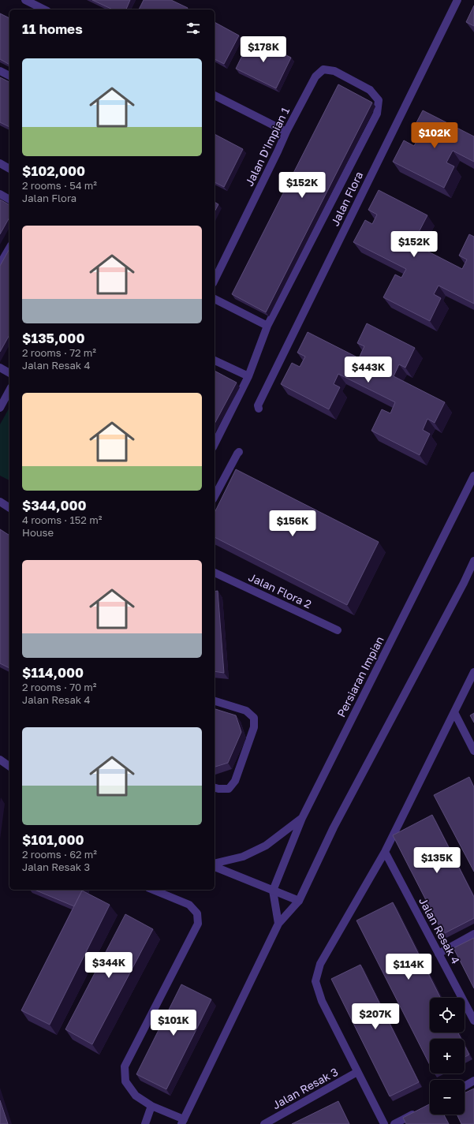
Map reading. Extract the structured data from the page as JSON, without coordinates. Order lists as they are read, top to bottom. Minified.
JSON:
{"streets":{"street":["Jalan D'Impian 1","Jalan Flora","Jalan Flora 2","Persiaran Impian","Jalan Resak 4","Jalan Resak 3"]},"page":{"heading":"11 homes","price":["$178K","$102K","$152K","$152K","$443K","$156K","$135K","$344K","$114K","$207K","$101K"],"list":[{"name":"$102,000","note":"2 rooms · 54 m² · Jalan Flora"},{"name":"$135,000","note":"2 rooms · 72 m² · Jalan Resak 4"},{"name":"$344,000","note":"4 rooms · 152 m² · House"},{"name":"$114,000","note":"2 rooms · 70 m² · Jalan Resak 4"},{"name":"$101,000","note":"2 rooms · 62 m² · Jalan Resak 3"}],"map_buttons":["+","−"]}}
